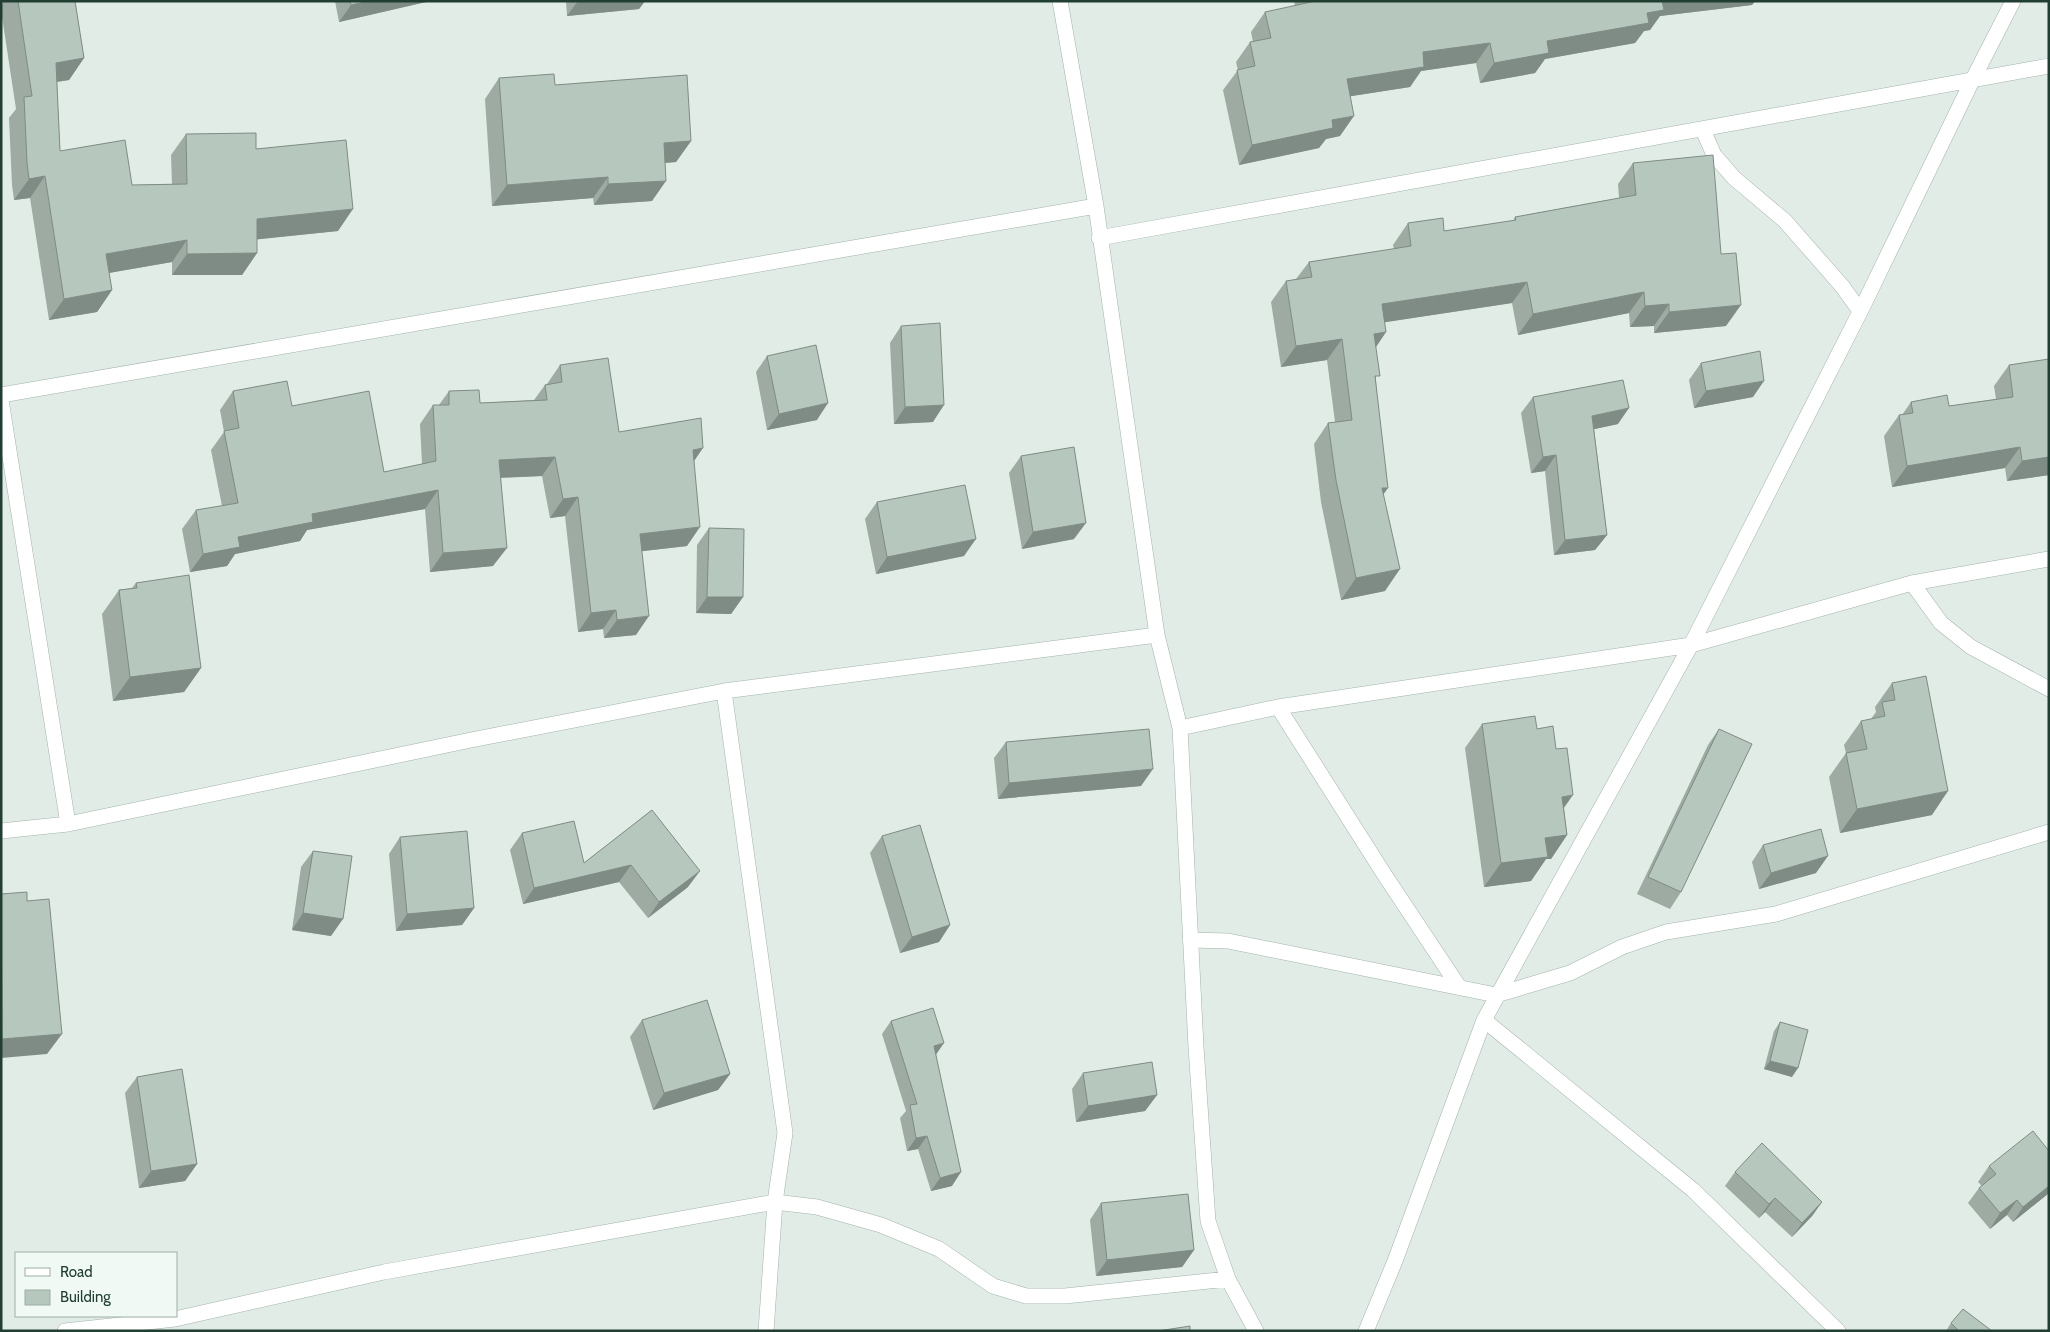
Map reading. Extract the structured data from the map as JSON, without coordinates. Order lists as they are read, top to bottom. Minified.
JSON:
{"legend":["Road","Building"]}
